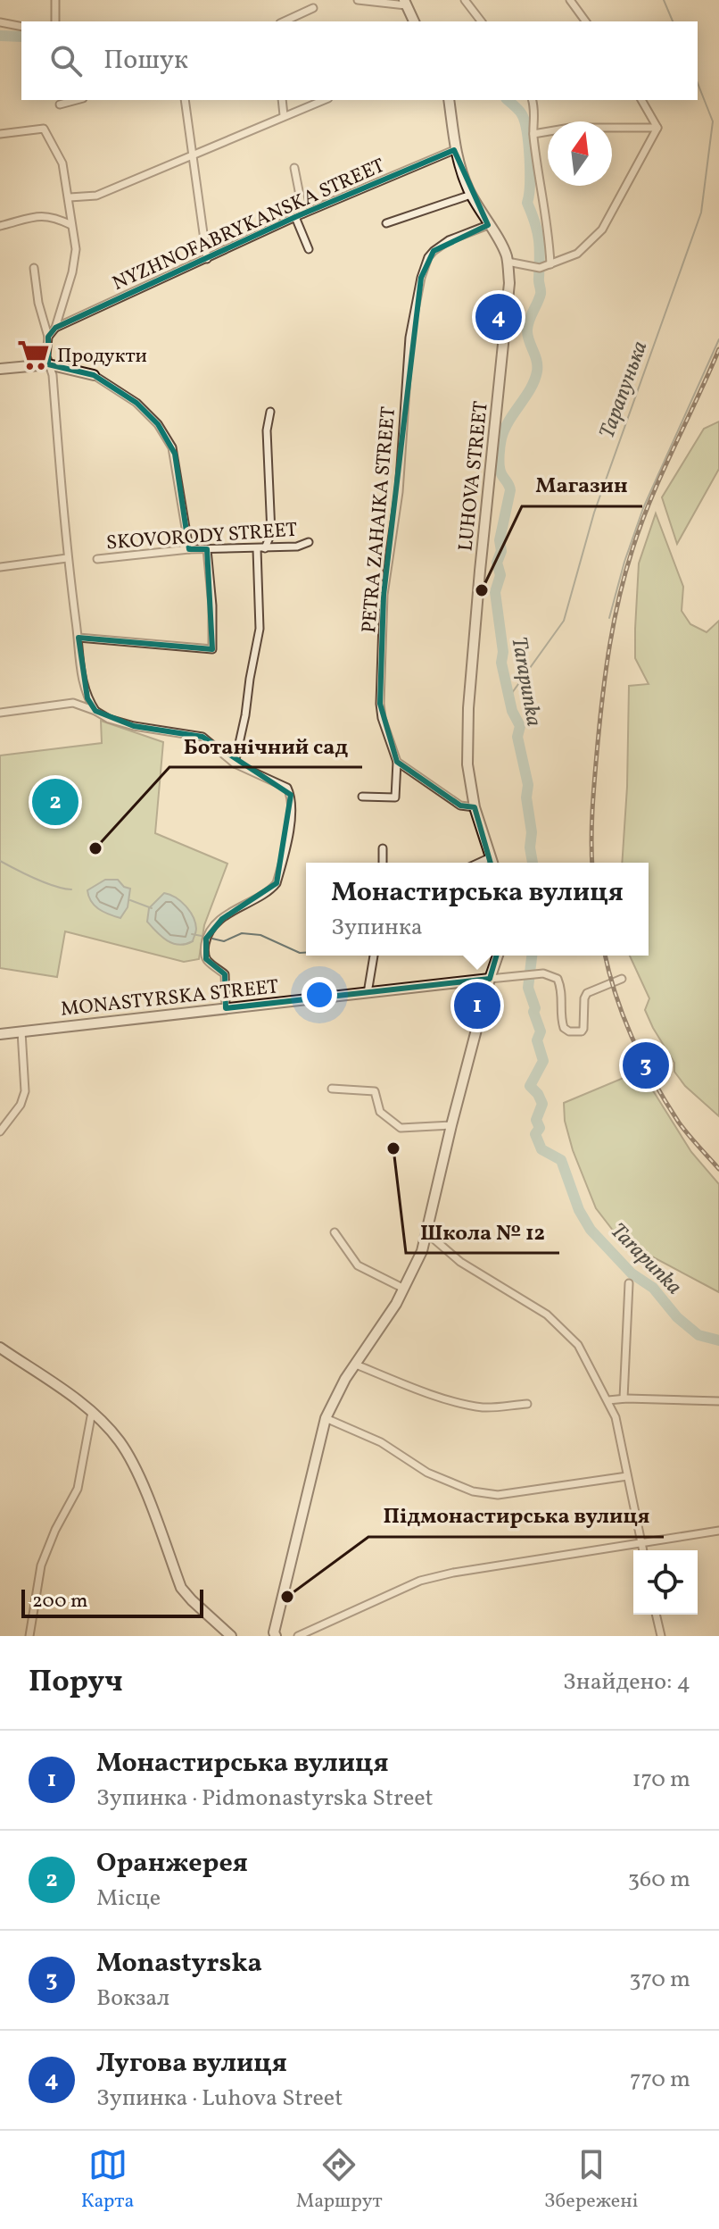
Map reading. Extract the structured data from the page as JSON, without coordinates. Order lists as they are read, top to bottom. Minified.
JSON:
{"streets":{"street":["NYZHNOFABRYKANSKA STREET","LUHOVA STREET","PETRA ZAHAIKA STREET","SKOVORODY STREET","MONASTYRSKA STREET"]},"crossings":[["NYZHNOFABRYKANSKA STREET","LUHOVA STREET"],["LUHOVA STREET","PETRA ZAHAIKA STREET"]],"water":["Тарапунька","Tarapunka"],"places":{"supermarket":["Продукти"],"other":["Магазин","Ботанічний сад","Школа № 12","Підмонастирська вулиця"]},"scale_bar":"200 m","north":"top","page":{"search":"Пошук","pins":["4","2","1","3"],"popup":["Монастирська вулиця","Зупинка"],"scale":"200 m","heading":["Поруч","Знайдено: 4"],"list":[{"mark":"1","name":"Монастирська вулиця","note":"Зупинка · Pidmonastyrska Street","value":"170 m"},{"mark":"2","name":"Оранжерея","note":"Місце","value":"360 m"},{"mark":"3","name":"Monastyrska","note":"Вокзал","value":"370 m"},{"mark":"4","name":"Лугова вулиця","note":"Зупинка · Luhova Street","value":"770 m"}],"nav":["Карта","Маршрут","Збережені"]}}
